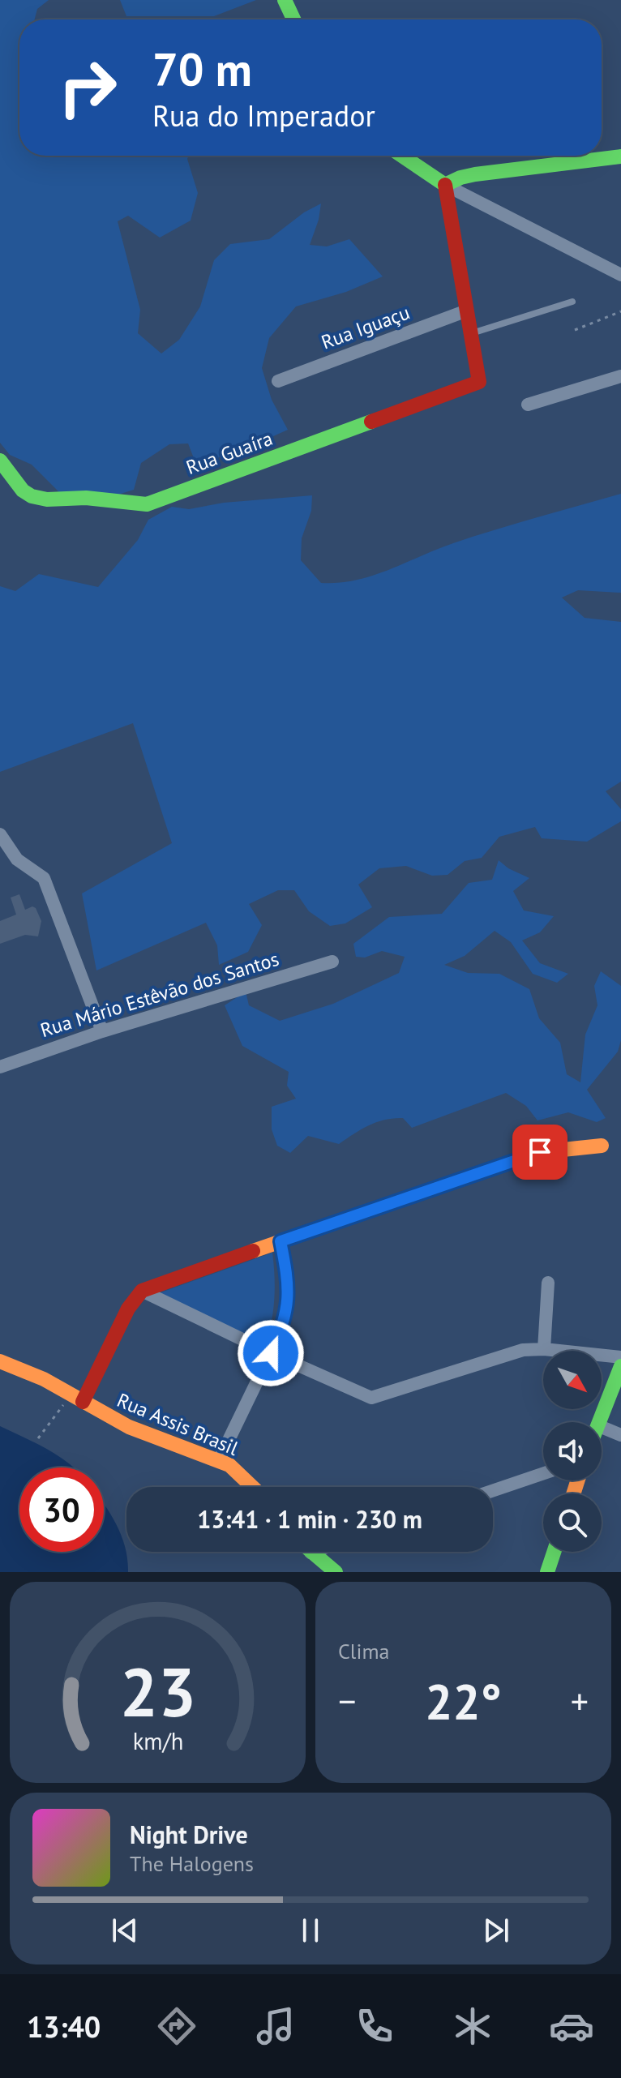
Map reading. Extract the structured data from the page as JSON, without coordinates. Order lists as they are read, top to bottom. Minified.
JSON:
{"streets":{"street":["Rua Iguaçu","Rua Guaíra","Rua Mário Estêvão dos Santos","Rua Assis Brasil"]},"north":"bottom right","page":{"turn":["70 m","Rua do Imperador"],"limit":"30","trip":"13:41 · 1 min · 230 m","tile":"Clima","heat":["−","22°","+"],"song":["Night Drive","The Halogens"],"tabs":"13:40","gauge":["23","km/h"]}}
